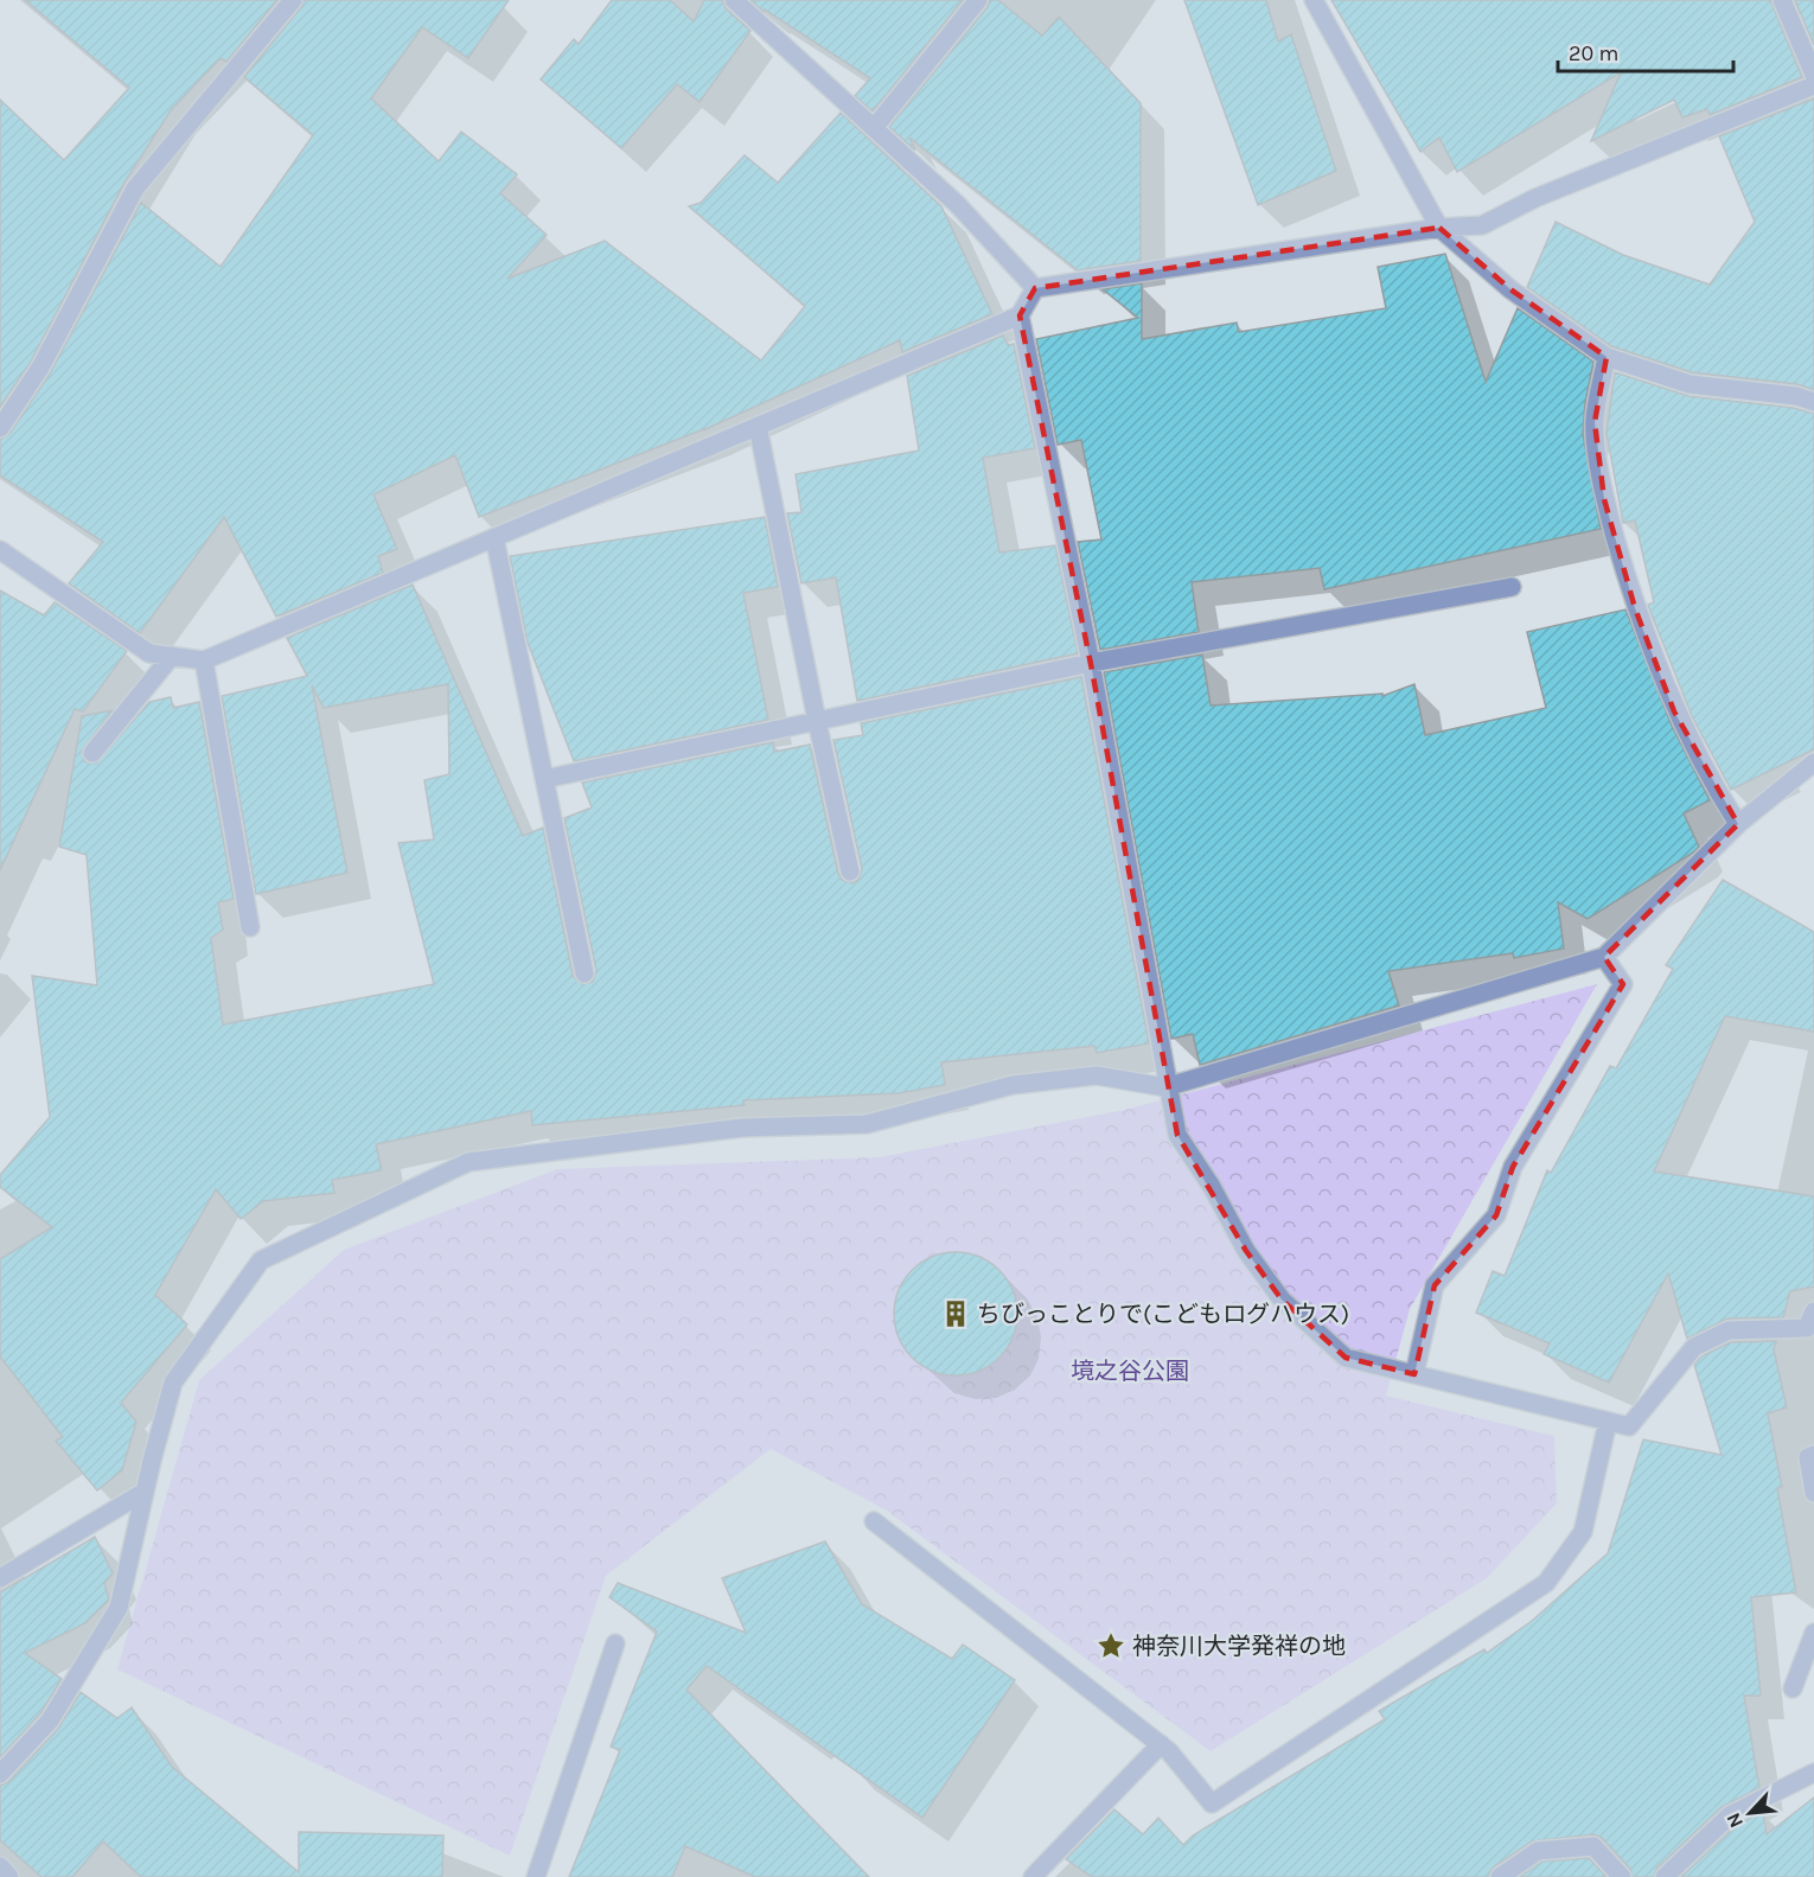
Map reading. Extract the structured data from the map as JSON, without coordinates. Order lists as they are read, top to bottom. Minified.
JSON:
{"parks":["境之谷公園"],"places":{"building":["ちびっことりで(こどもログハウス)"],"place":["神奈川大学発祥の地"]},"scale_bar":"20 m","north":"bottom left"}
